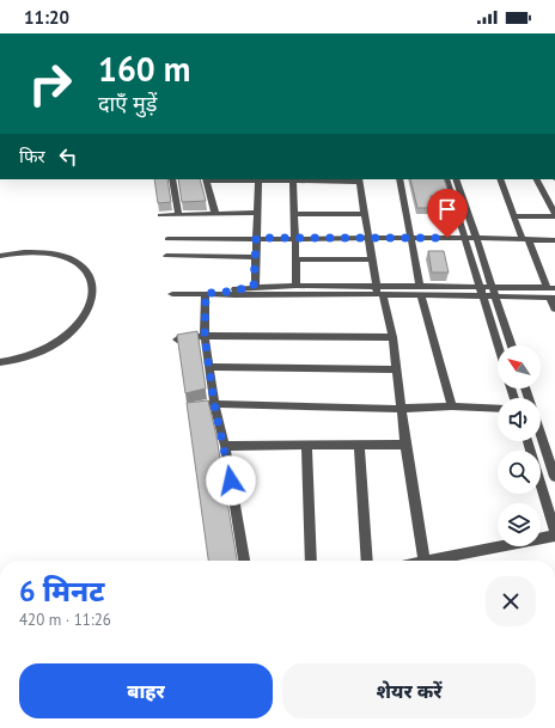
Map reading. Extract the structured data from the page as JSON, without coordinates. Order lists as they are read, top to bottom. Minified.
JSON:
{"north":"top left","page":{"status":"11:20","turn":["160 m","दाएँ मुड़ें"],"then":"फिर","heading":["6 मिनट","420 m · 11:26"],"buttons":["बाहर","शेयर करें"]}}
